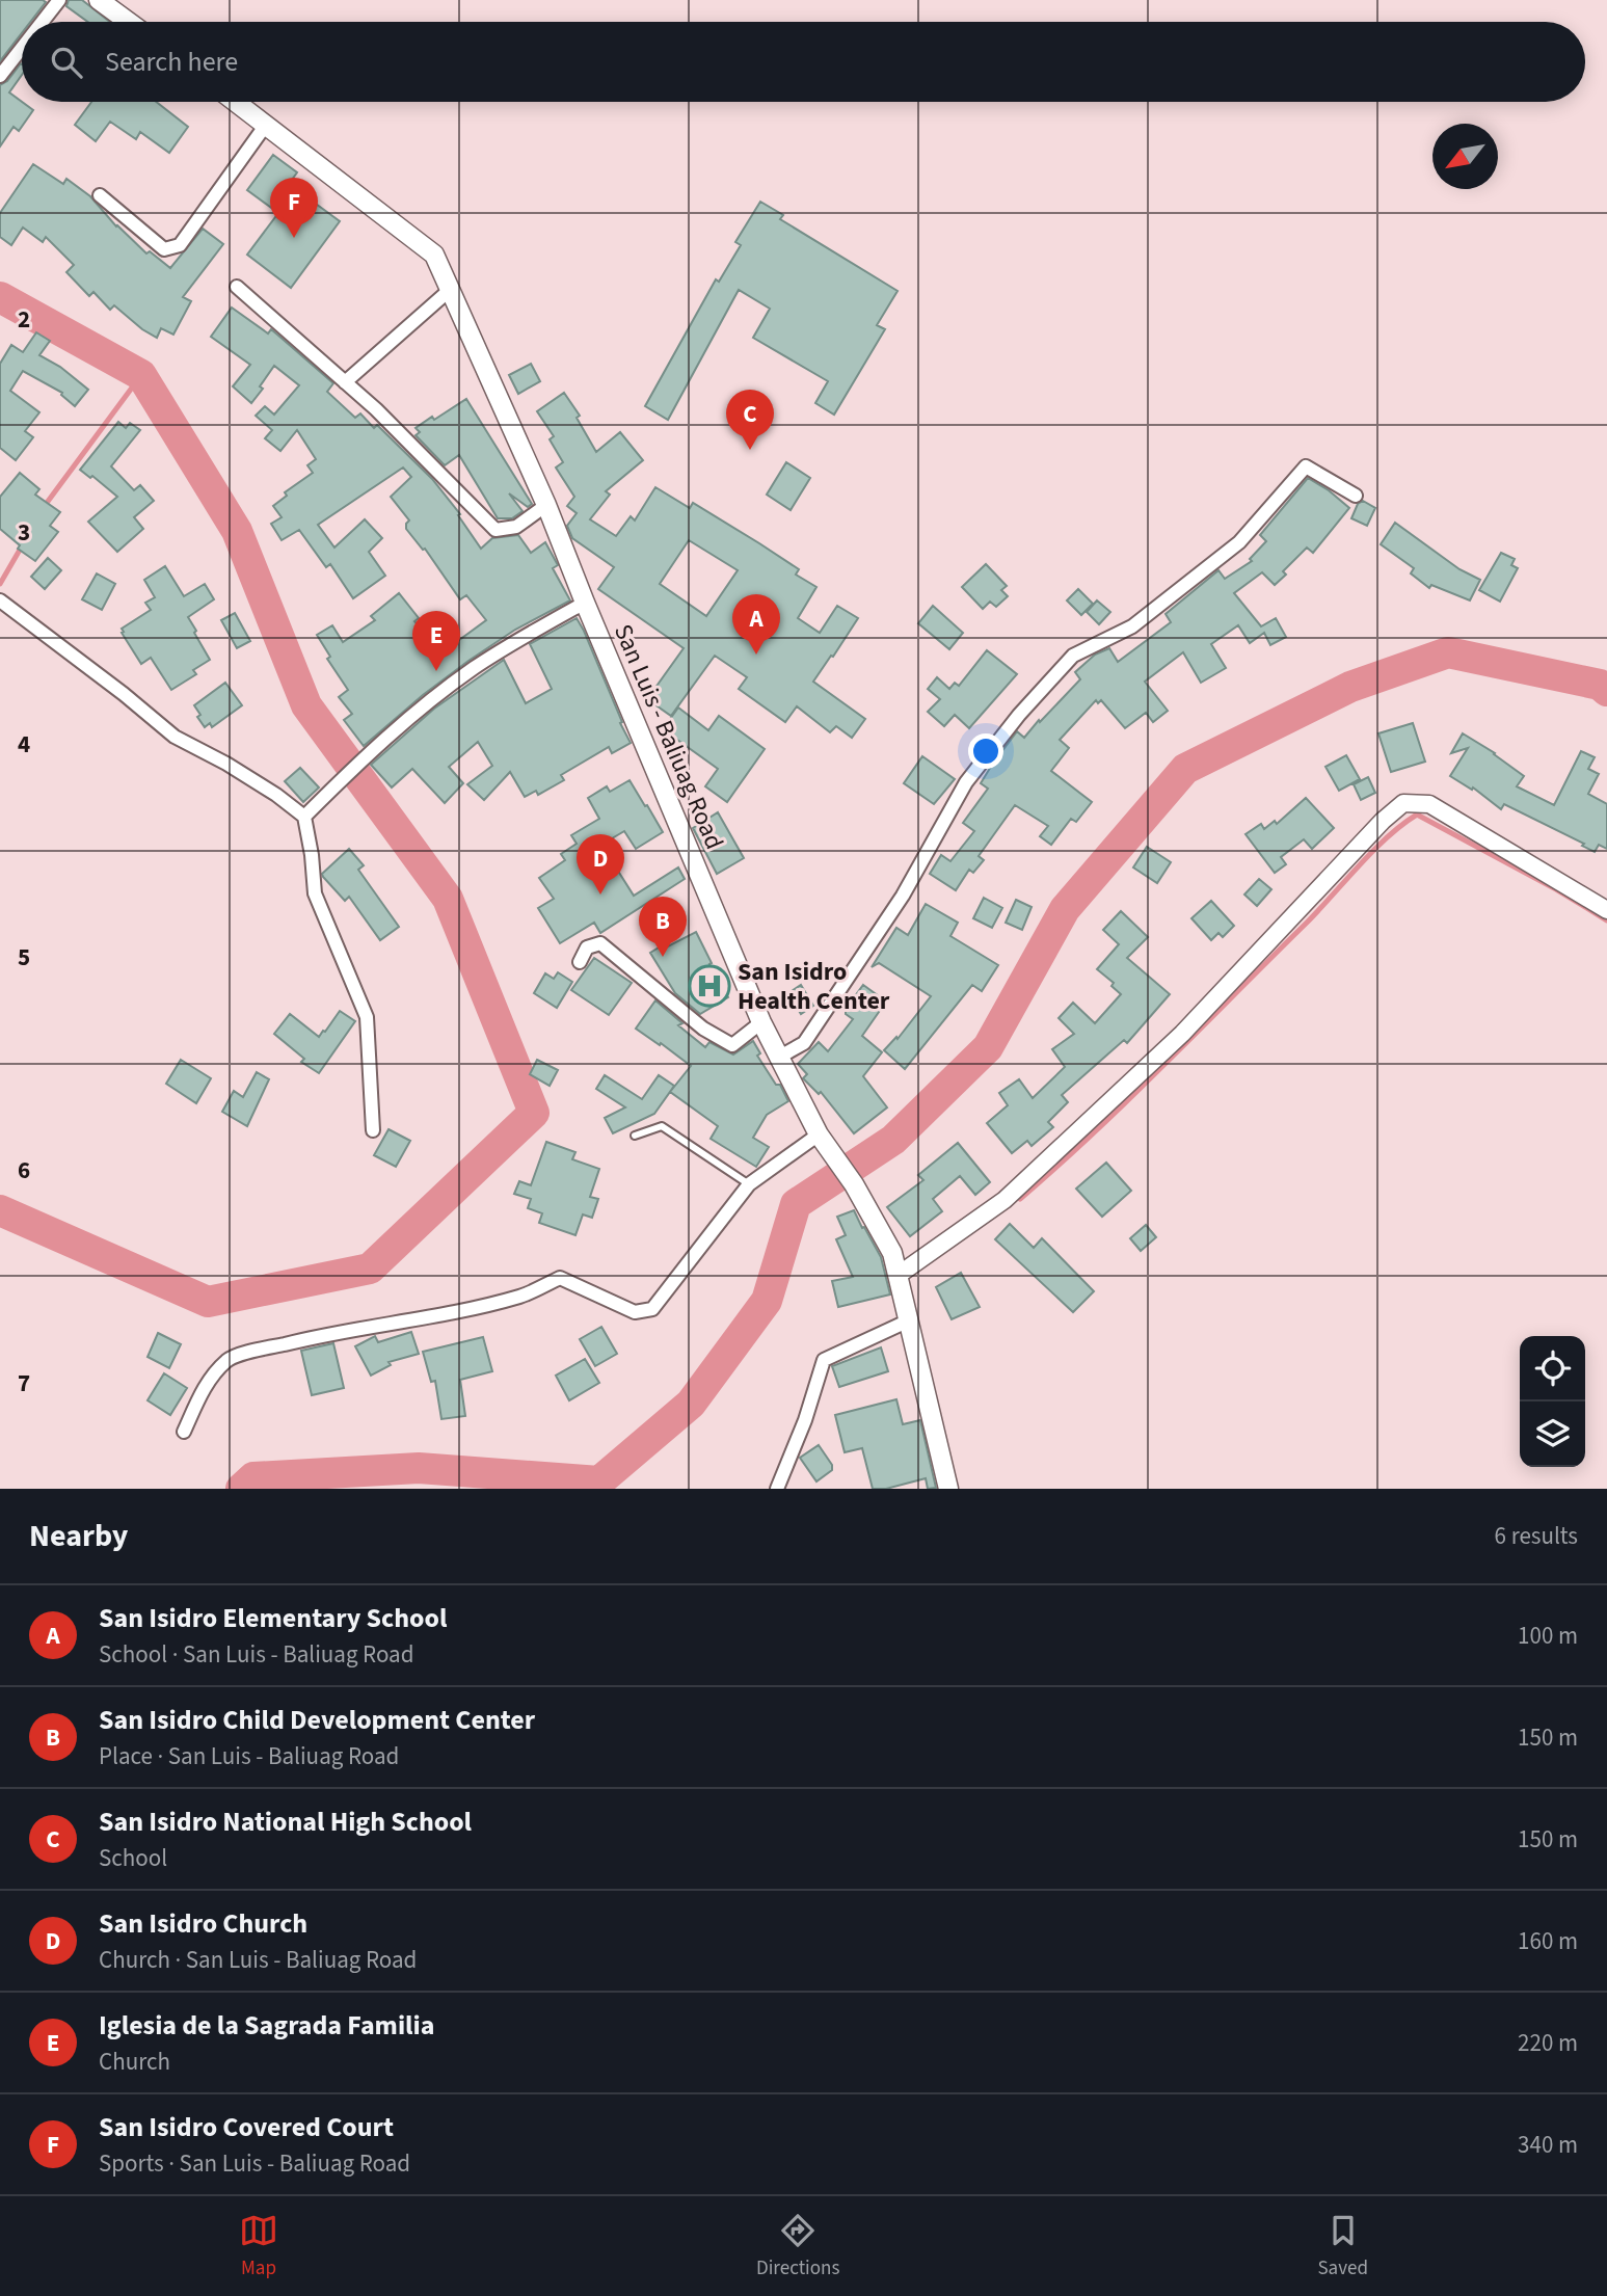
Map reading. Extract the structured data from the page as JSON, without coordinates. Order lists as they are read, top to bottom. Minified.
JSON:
{"streets":{"main road":["San Luis - Baliuag Road"]},"places":{"hospital":["San Isidro Health Center"]},"north":"bottom left","page":{"search":"Search here","pins":["F","C","A","E","D","B"],"heading":["Nearby","6 results"],"list":[{"mark":"A","name":"San Isidro Elementary School","note":"School · San Luis - Baliuag Road","value":"100 m"},{"mark":"B","name":"San Isidro Child Development Center","note":"Place · San Luis - Baliuag Road","value":"150 m"},{"mark":"C","name":"San Isidro National High School","note":"School","value":"150 m"},{"mark":"D","name":"San Isidro Church","note":"Church · San Luis - Baliuag Road","value":"160 m"},{"mark":"E","name":"Iglesia de la Sagrada Familia","note":"Church","value":"220 m"},{"mark":"F","name":"San Isidro Covered Court","note":"Sports · San Luis - Baliuag Road","value":"340 m"}],"nav":["Map","Directions","Saved"]},"grid":{"rows":["2","3","4","5","6","7"]}}
